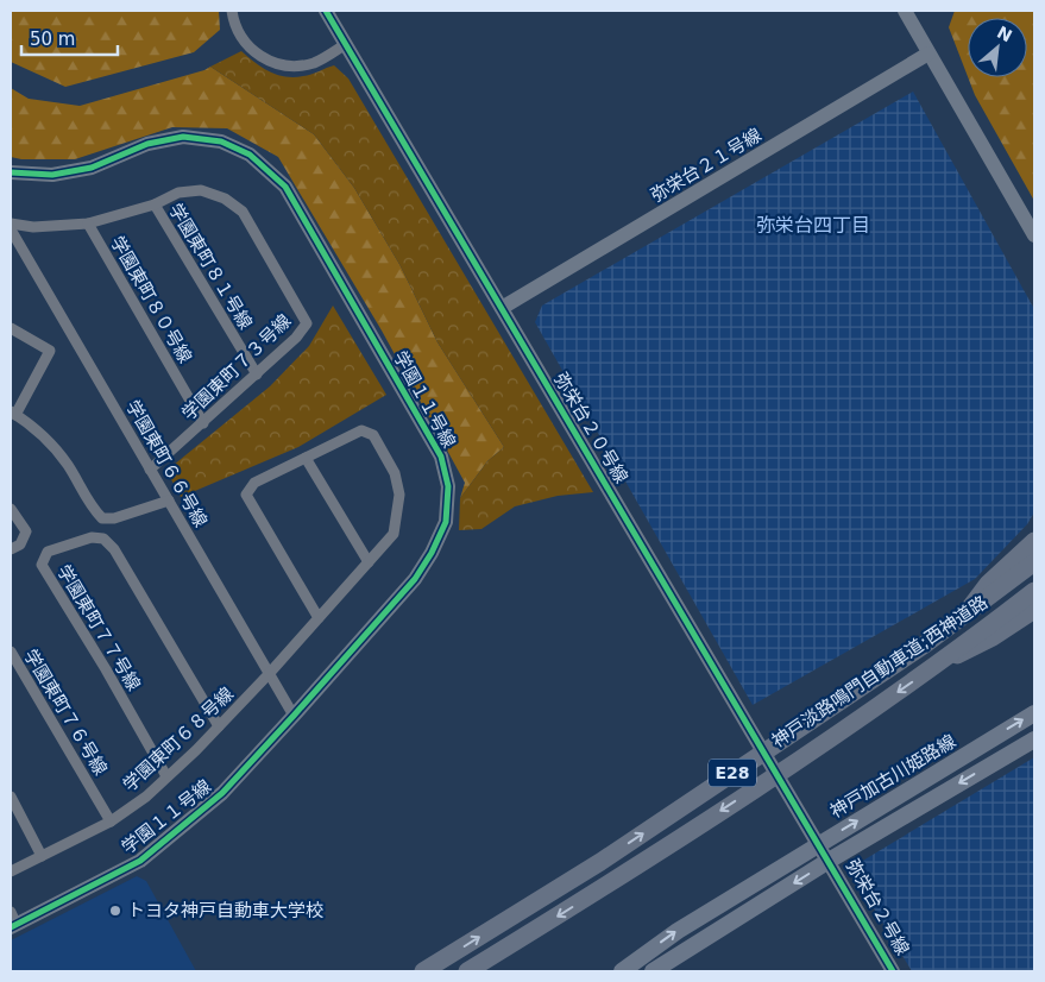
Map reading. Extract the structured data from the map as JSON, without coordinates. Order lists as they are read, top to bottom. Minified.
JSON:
{"streets":{"highway":["神戸淡路鳴門自動車道;西神道路","E28"],"main road":["神戸加古川姫路線"],"street":["弥栄台２１号線","学園東町８１号線","学園東町８０号線","学園東町７３号線","学園１１号線","弥栄台２０号線","学園東町６６号線","学園東町７７号線","学園東町７６号線","学園東町６８号線","弥栄台２号線"]},"crossings":[["弥栄台２１号線","弥栄台２０号線"],["学園東町８１号線","学園東町７３号線"],["学園東町８０号線","学園東町７３号線"],["学園東町７３号線","学園東町６６号線"],["学園１１号線","学園東町６６号線"],["弥栄台２０号線","神戸加古川姫路線"],["弥栄台２０号線","弥栄台２号線"],["学園東町６６号線","学園東町６８号線"],["学園東町７７号線","学園東町６８号線"],["学園東町７６号線","学園東町６８号線"]],"districts":["弥栄台四丁目"],"places":["トヨタ神戸自動車大学校"],"scale_bar":"50 m","north":"top right"}
